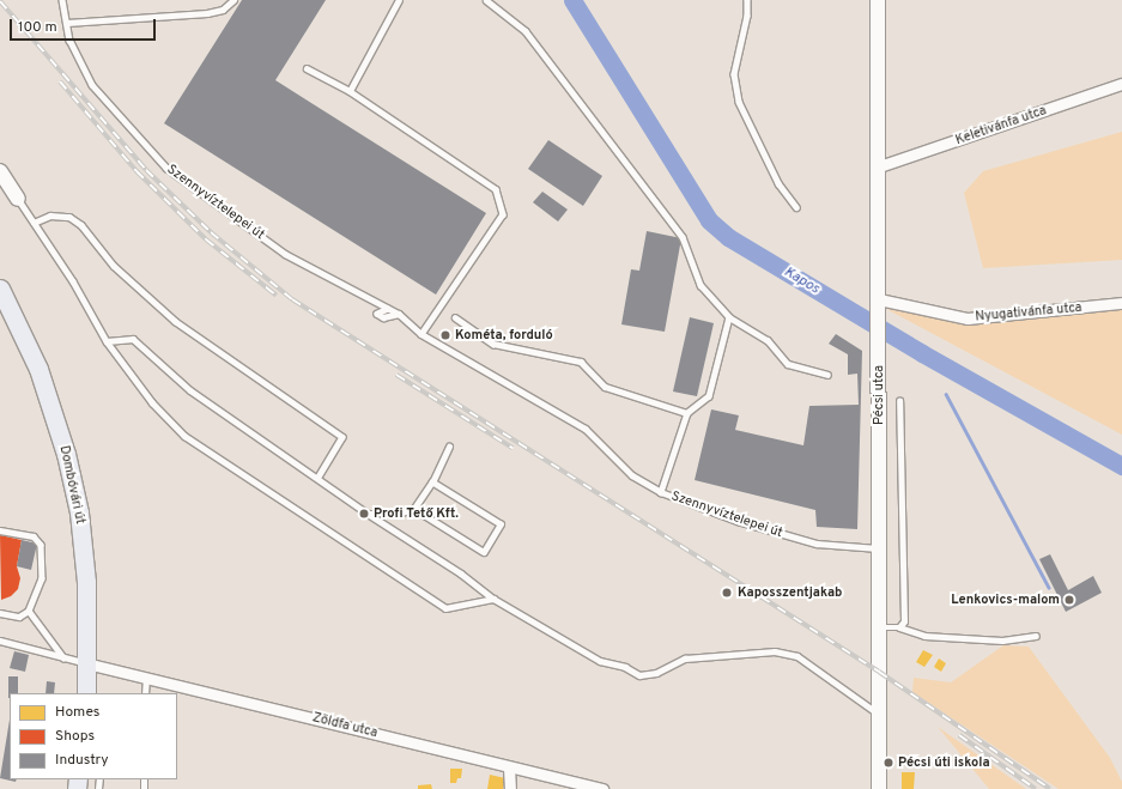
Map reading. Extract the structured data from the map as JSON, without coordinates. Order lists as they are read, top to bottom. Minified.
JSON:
{"streets":{"main road":["Dombóvári út"],"street":["Keletivánfa utca","Nyugativánfa utca","Pécsi utca","Zöldfa utca"],"lane":["Szennyvíztelepei út"]},"crossings":[["Keletivánfa utca","Pécsi utca"],["Szennyvíztelepei út","Pécsi utca"],["Nyugativánfa utca","Pécsi utca"],["Dombóvári út","Zöldfa utca"]],"water":["Kapos"],"places":["Kométa, forduló","Profi Tető Kft.","Kaposszentjakab","Lenkovics-malom","Pécsi úti iskola"],"legend":["Homes","Shops","Industry"],"scale_bar":"100 m"}
